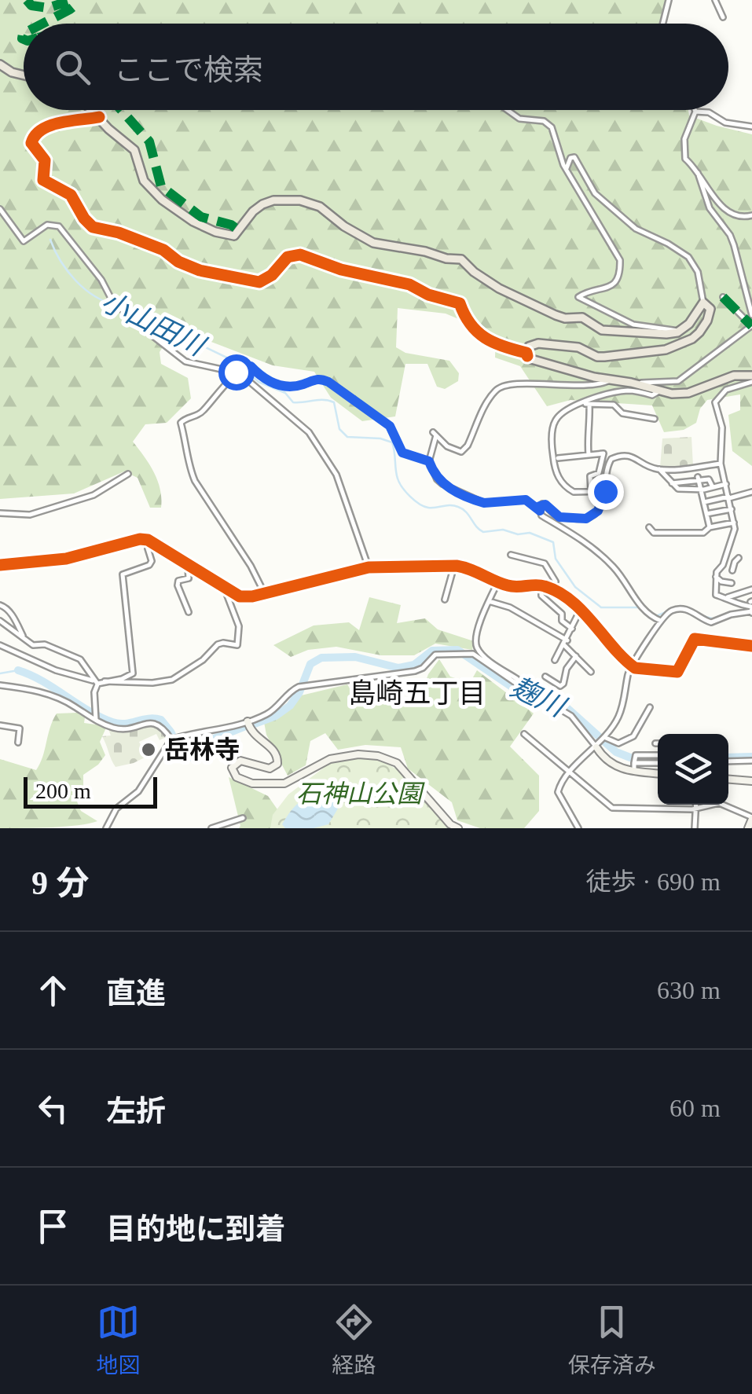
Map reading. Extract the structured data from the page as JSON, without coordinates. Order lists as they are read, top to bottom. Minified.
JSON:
{"districts":["島崎五丁目"],"water":["小山田川","麹川"],"parks":["石神山公園"],"places":["岳林寺"],"scale_bar":"200 m","page":{"search":"ここで検索","scale":"200 m","heading":["9 分","徒歩 · 690 m"],"list":[["直進","630 m"],["左折","60 m"],"目的地に到着"],"nav":["地図","経路","保存済み"]}}
